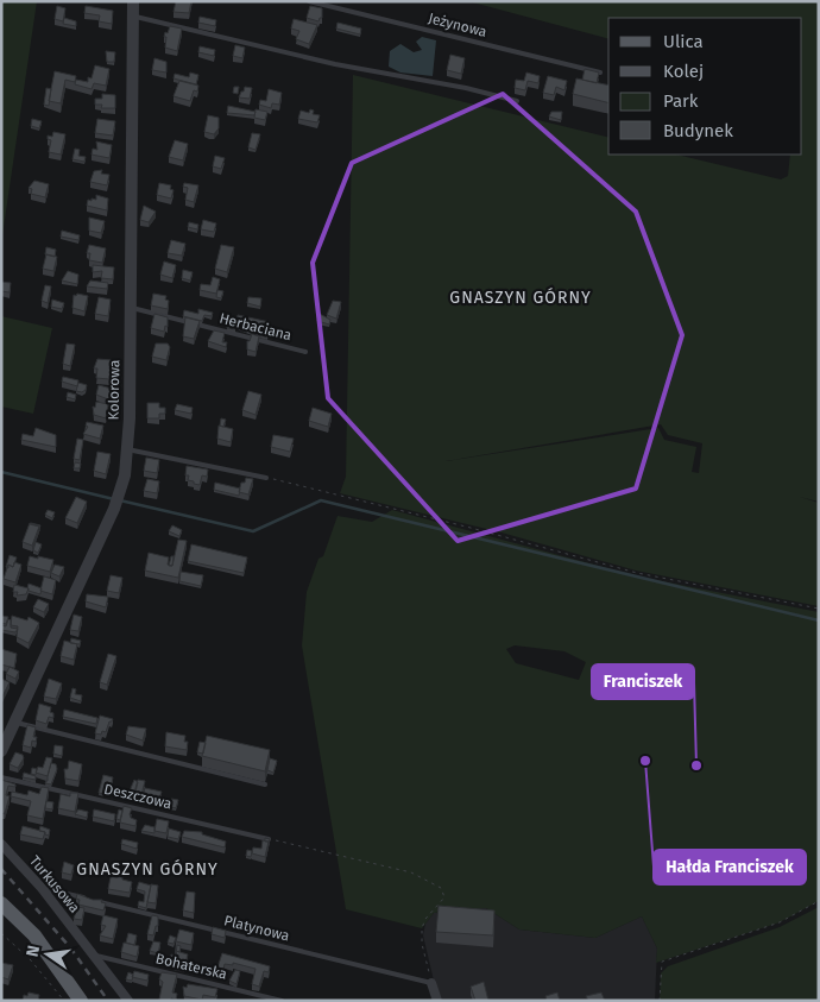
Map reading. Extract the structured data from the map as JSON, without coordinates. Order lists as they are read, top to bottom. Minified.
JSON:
{"streets":{"street":["Kolorowa","Turkusowa"],"lane":["Jeżynowa","Herbaciana","Deszczowa","Platynowa","Bohaterska"]},"crossings":[["Herbaciana","Kolorowa"],["Turkusowa","Bohaterska"]],"districts":["GNASZYN GÓRNY","GNASZYN GÓRNY"],"places":["Hałda Franciszek","Franciszek"],"legend":["Ulica","Kolej","Park","Budynek"],"north":"left"}
